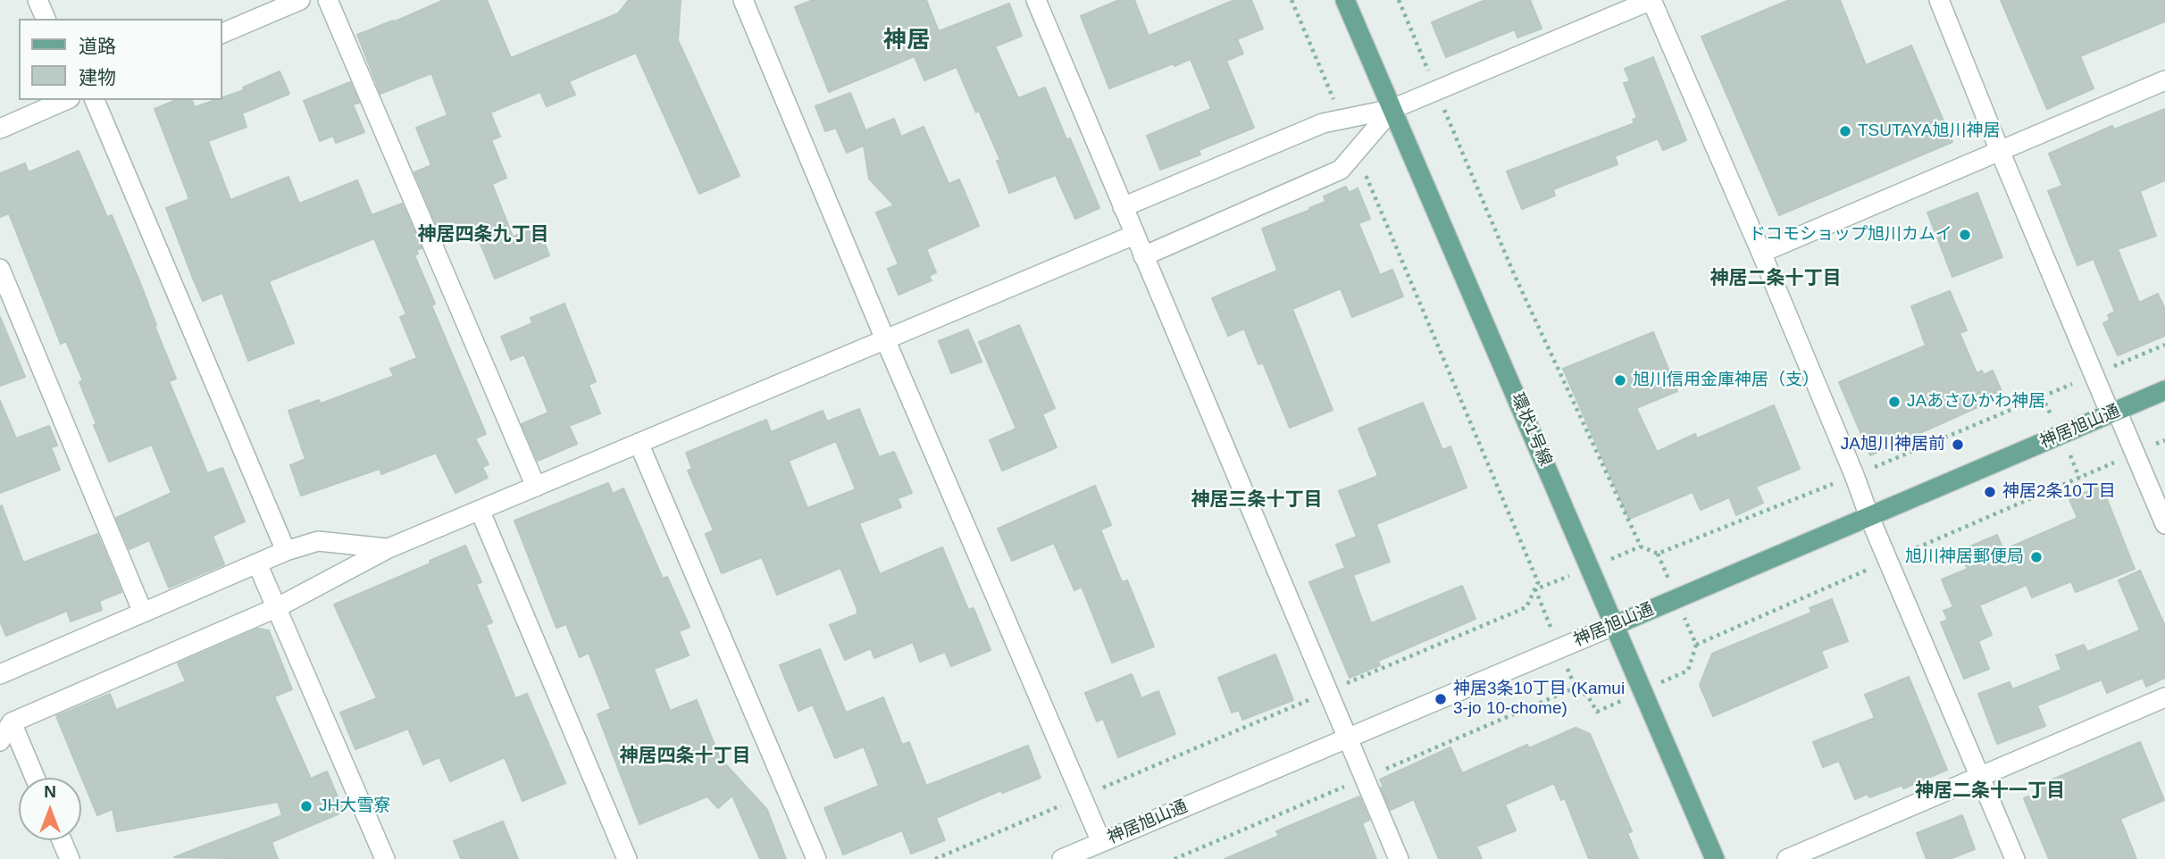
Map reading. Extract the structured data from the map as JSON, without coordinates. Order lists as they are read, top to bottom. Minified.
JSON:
{"streets":{"main road":["神居旭山通","環状1号線"]},"crossings":[["神居旭山通","環状1号線"]],"districts":["神居","神居四条九丁目","神居二条十丁目","神居三条十丁目","神居四条十丁目","神居二条十一丁目"],"places":["TSUTAYA旭川神居","ドコモショップ旭川カムイ","旭川信用金庫神居（支）","JAあさひかわ神居","JA旭川神居前","神居2条10丁目","旭川神居郵便局","神居3条10丁目 (Kamui 3-jo 10-chome)","JH大雪寮"],"legend":["道路","建物"],"north":"top"}
